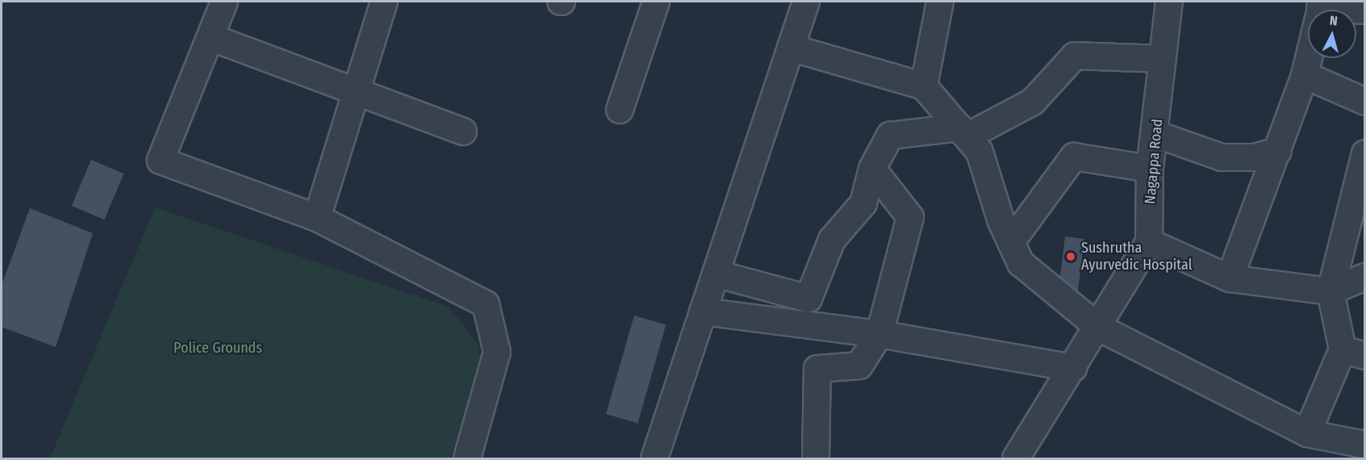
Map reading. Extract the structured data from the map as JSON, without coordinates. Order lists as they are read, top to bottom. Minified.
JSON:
{"streets":{"street":["Nagappa Road"]},"parks":["Police Grounds"],"places":["Sushrutha Ayurvedic Hospital"],"north":"top"}
